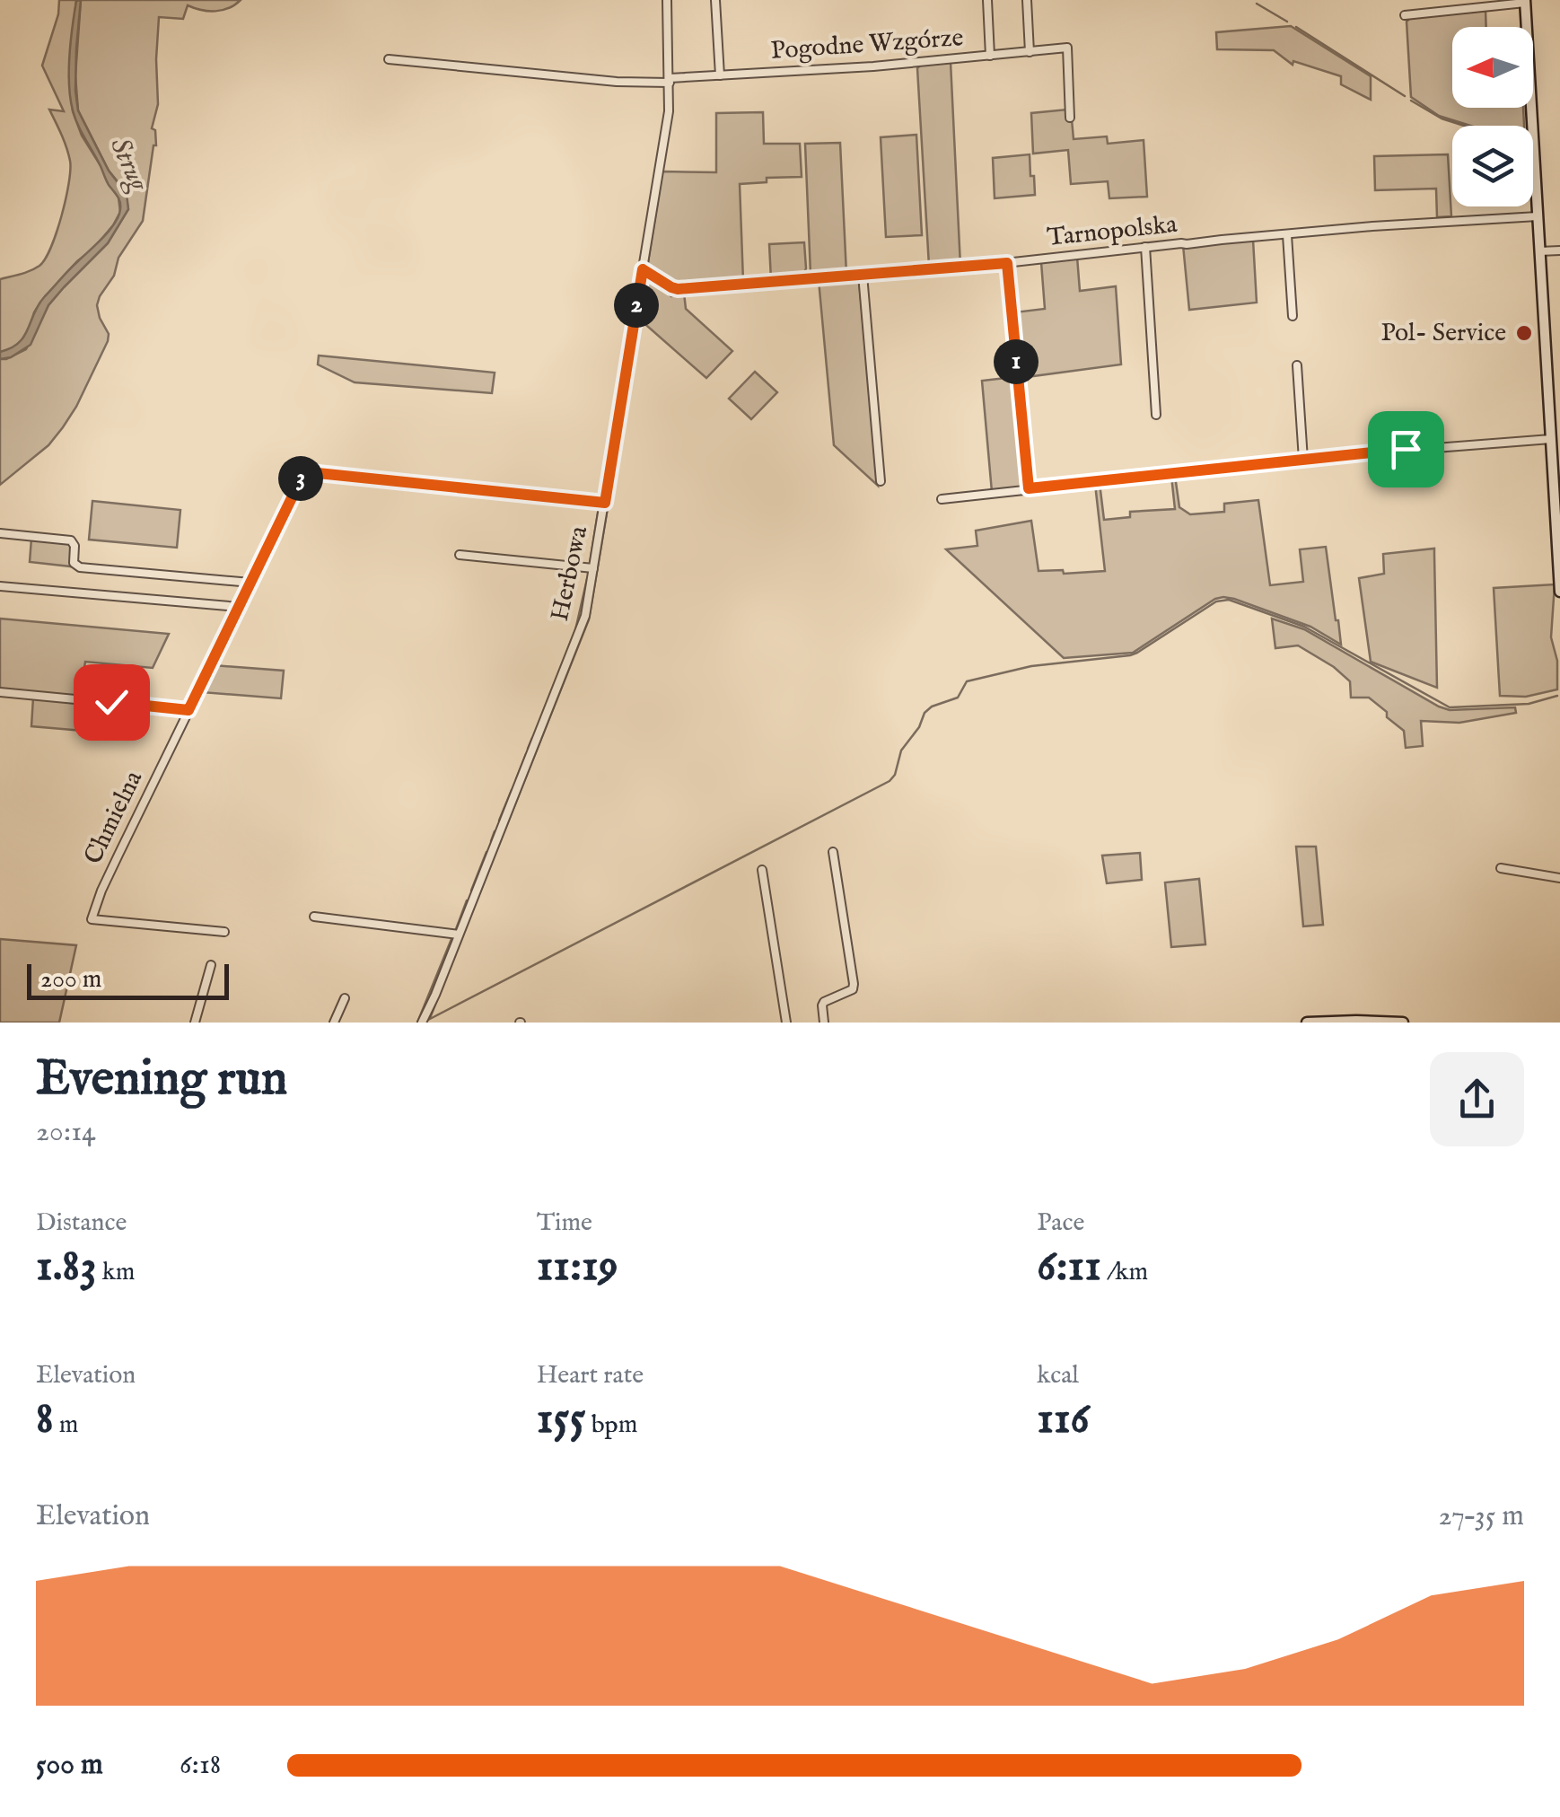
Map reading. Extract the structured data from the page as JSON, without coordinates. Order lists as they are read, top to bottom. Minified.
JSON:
{"streets":{"street":["Pogodne Wzgórze","Tarnopolska","Herbowa","Chmielna"]},"crossings":[["Pogodne Wzgórze","Herbowa"],["Tarnopolska","Herbowa"],["Herbowa","Chmielna"]],"water":["Strug"],"places":["Pol- Service"],"scale_bar":"200 m","north":"left","page":{"pins":["2","1","3"],"scale":"200 m","heading":["Evening run","20:14"],"stats":[["Distance","1.83 km"],["Time","11:19"],["Pace","6:11 /km"],["Elevation","8 m"],["Heart rate","155 bpm"],["kcal","116"]],"chart":["Elevation","27–35 m"],"list":[{"name":"500 m","note":"6:18"}]}}
